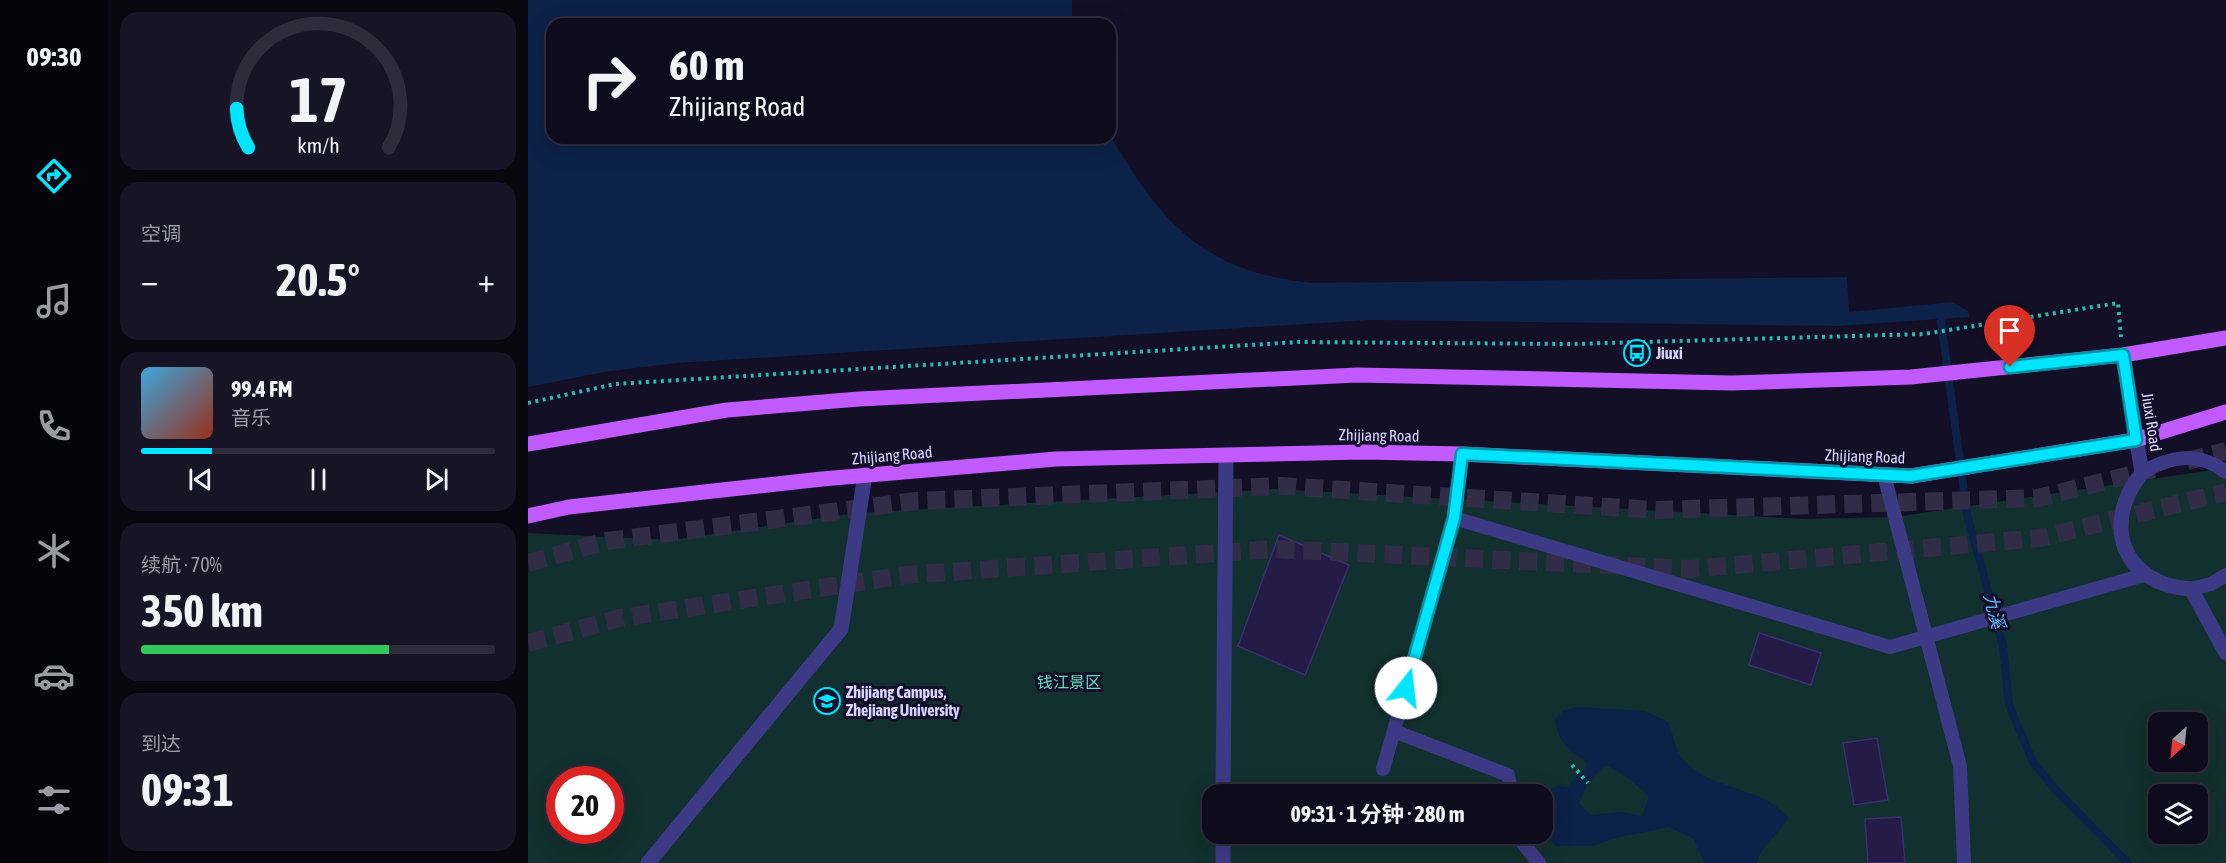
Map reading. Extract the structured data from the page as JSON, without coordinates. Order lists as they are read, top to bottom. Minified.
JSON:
{"streets":{"main road":["Zhijiang Road"],"street":["Jiuxi Road"]},"crossings":[["Jiuxi Road","Zhijiang Road"]],"water":["九溪"],"parks":["钱江景区"],"places":{"bus stop":["Jiuxi"],"school or university":["Zhijiang Campus, Zhejiang University"]},"north":"bottom left","page":{"tabs":"09:30","turn":["60 m","Zhijiang Road"],"tile":["空调",["续航 · 70%","350 km"],["到达","09:31"]],"heat":["−","20.5°","+"],"song":["99.4 FM","音乐"],"limit":"20","trip":"09:31 · 1 分钟 · 280 m","gauge":["17","km/h"]}}
